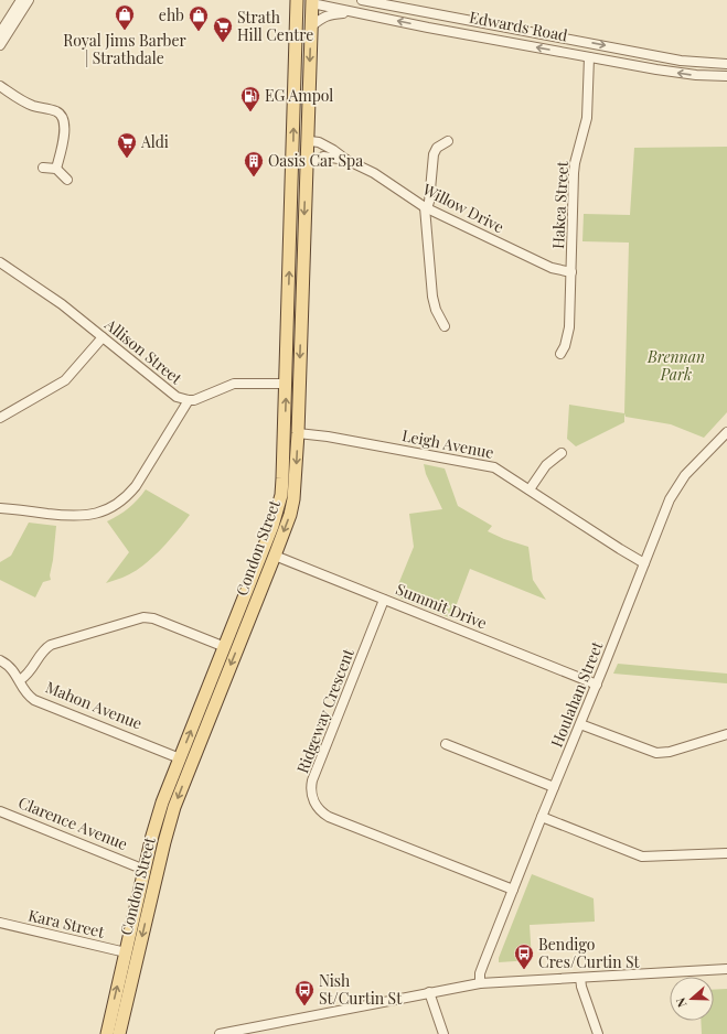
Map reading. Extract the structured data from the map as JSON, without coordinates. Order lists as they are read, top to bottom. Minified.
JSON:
{"streets":{"main road":["Condon Street","Mahon Avenue","Clarence Avenue"],"street":["Edwards Road","Hakea Street","Willow Drive","Allison Street","Leigh Avenue","Summit Drive","Houlahan Street","Ridgeway Crescent","Kara Street"]},"crossings":[["Edwards Road","Hakea Street"],["Edwards Road","Condon Street"],["Hakea Street","Willow Drive"],["Willow Drive","Condon Street"],["Allison Street","Condon Street"],["Leigh Avenue","Condon Street"],["Leigh Avenue","Houlahan Street"],["Condon Street","Summit Drive"],["Condon Street","Mahon Avenue"],["Condon Street","Clarence Avenue"],["Condon Street","Kara Street"],["Summit Drive","Houlahan Street"],["Summit Drive","Ridgeway Crescent"],["Houlahan Street","Ridgeway Crescent"]],"parks":["Brennan Park"],"places":{"shop":["Royal Jims Barber | Strathdale","ehb"],"supermarket":["Strath Hill Centre","Aldi"],"fuel station":["EG Ampol"],"building":["Oasis Car Spa"],"bus stop":["Bendigo Cres/Curtin St","Nish St/Curtin St"]},"north":"left"}
